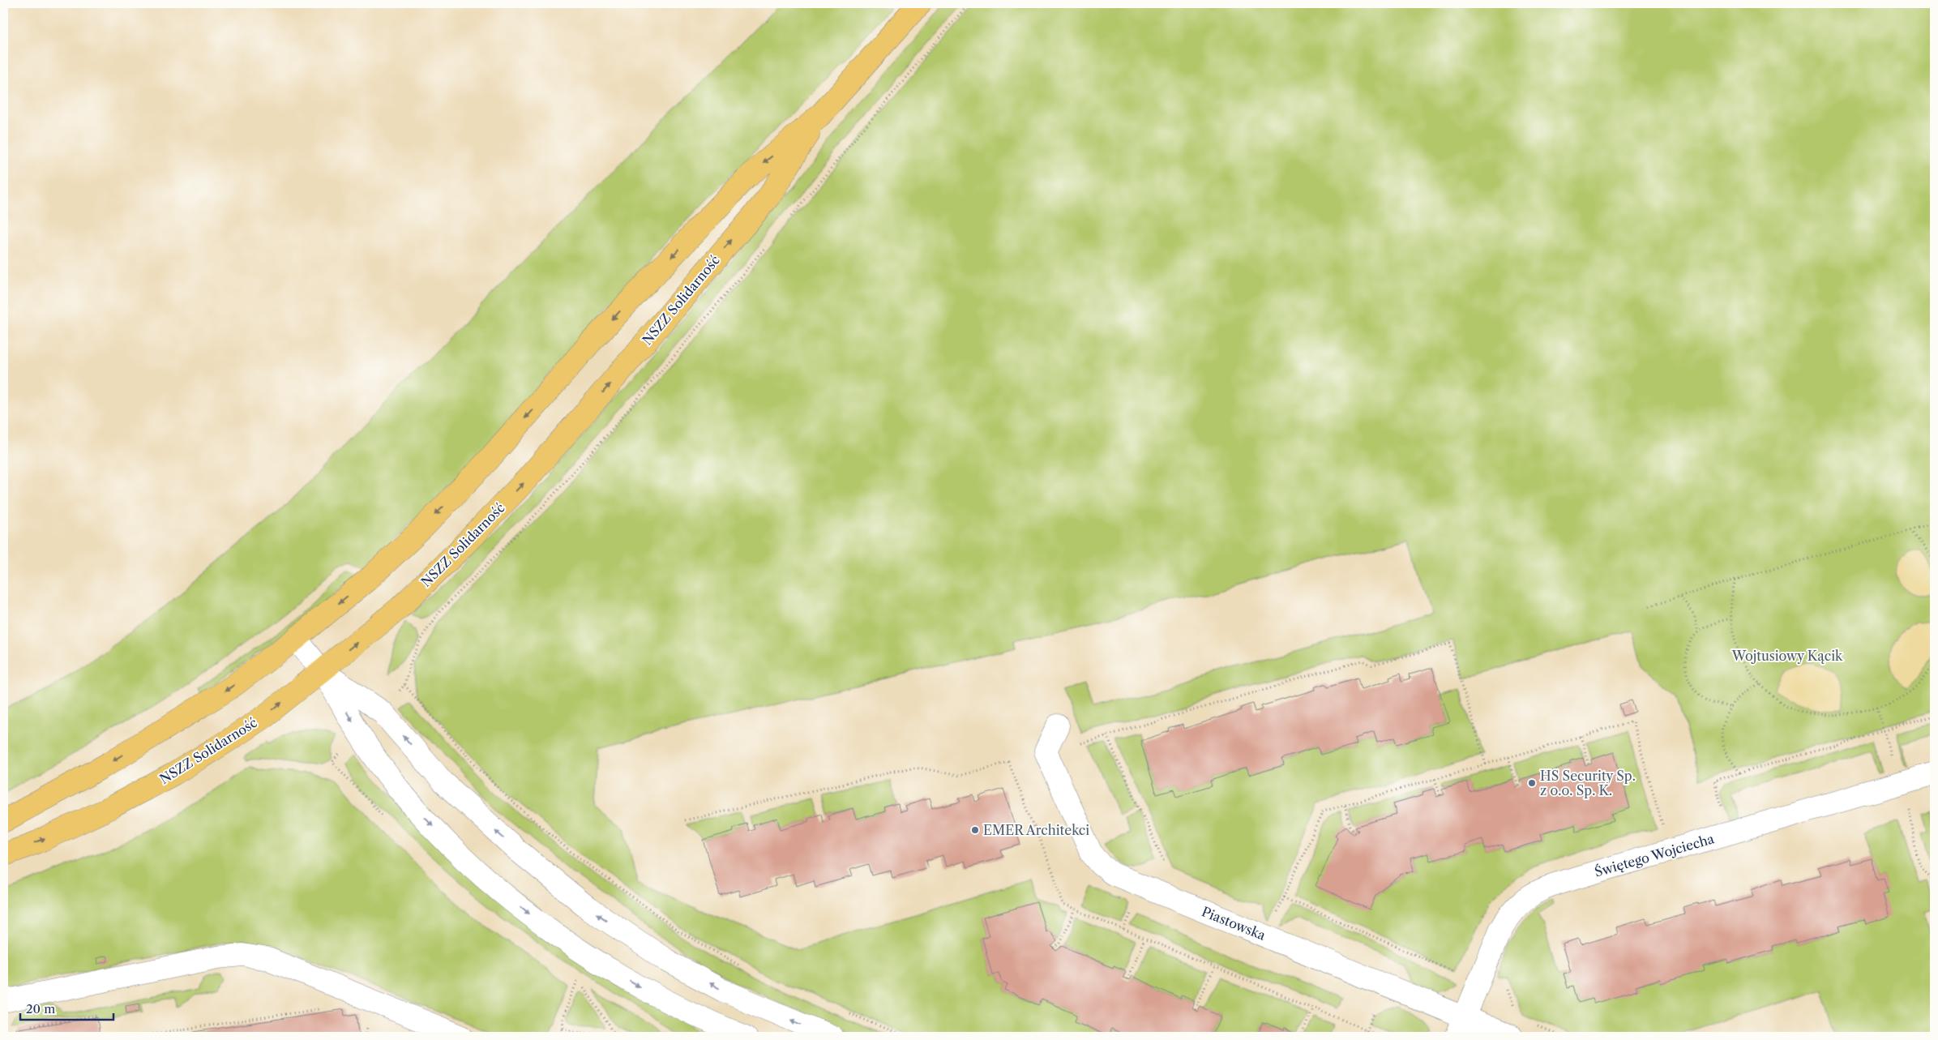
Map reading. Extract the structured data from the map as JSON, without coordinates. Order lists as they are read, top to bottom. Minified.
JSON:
{"streets":{"main road":["NSZZ Solidarność"],"street":["Świętego Wojciecha","Piastowska"]},"crossings":[["Świętego Wojciecha","Piastowska"]],"parks":["Wojtusiowy Kącik"],"places":["HS Security Sp. z o.o. Sp. K.","EMER Architekci"],"scale_bar":"20 m"}
